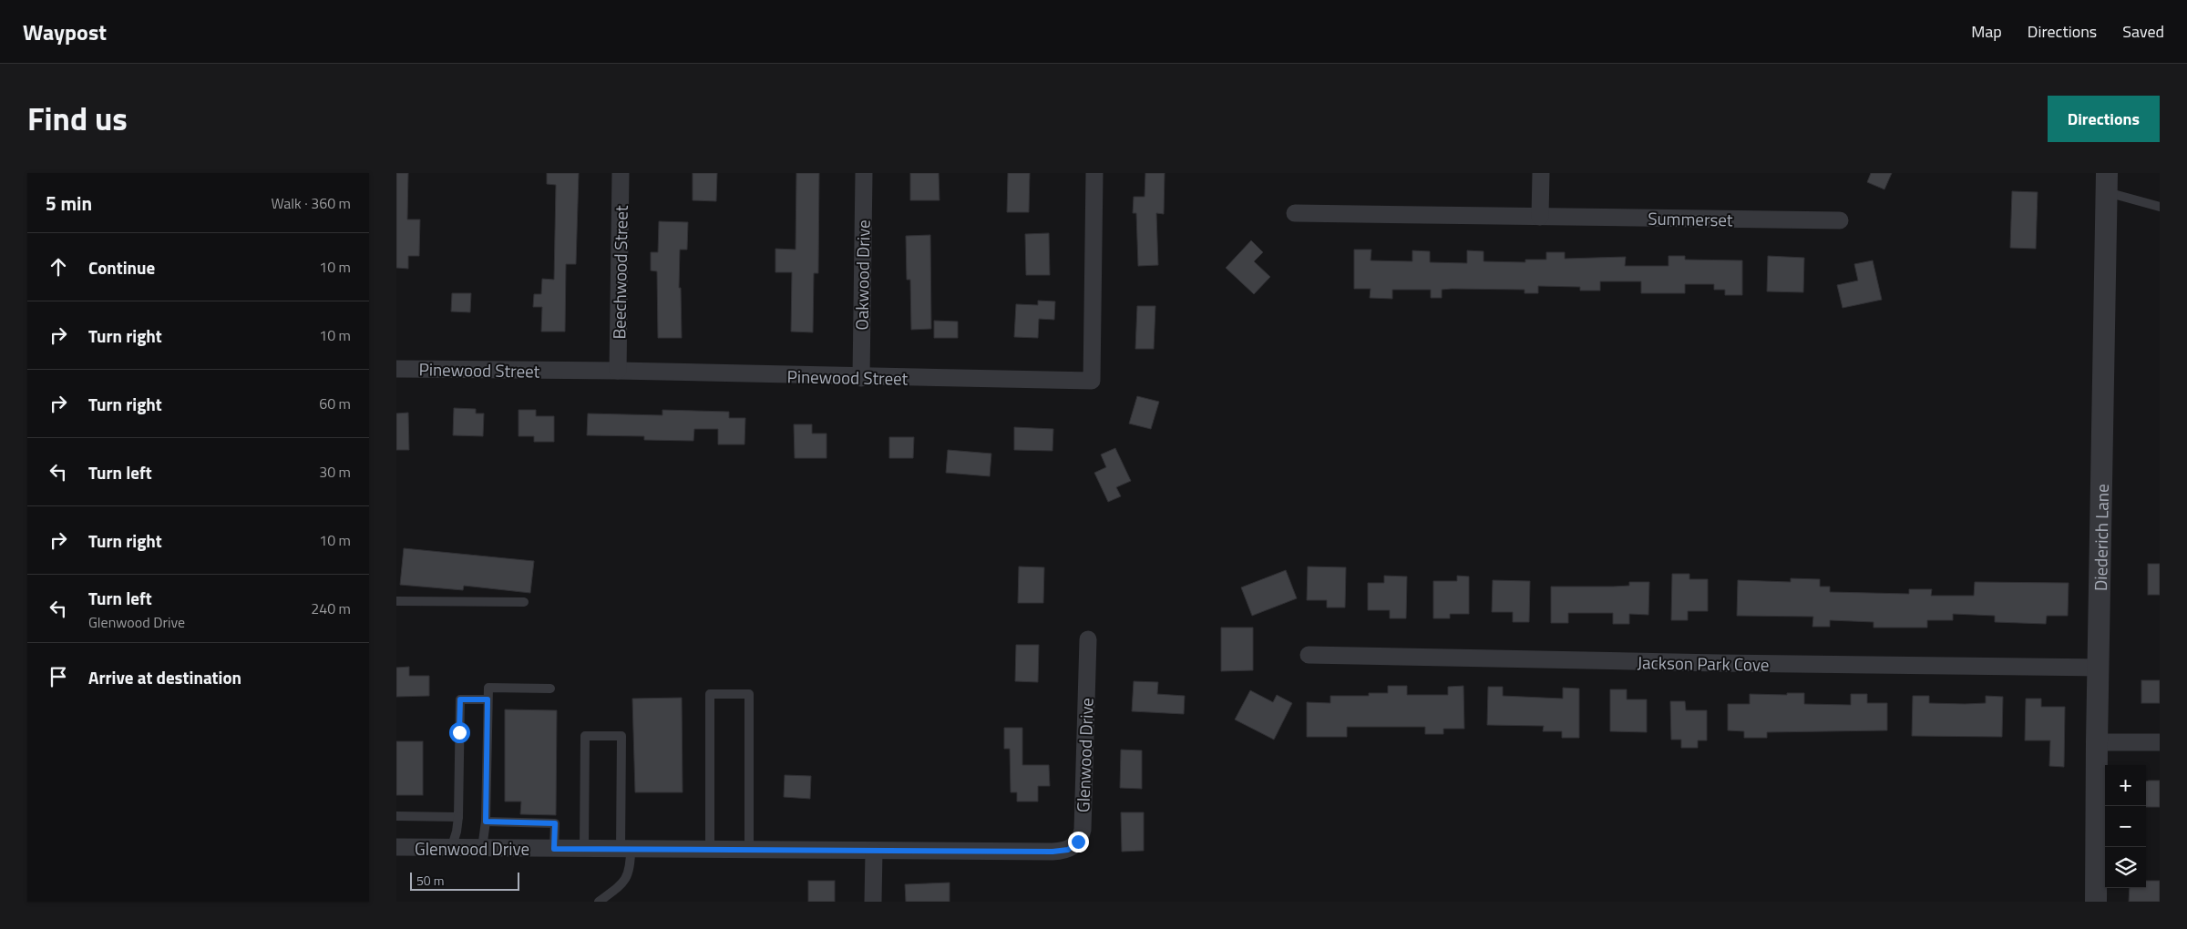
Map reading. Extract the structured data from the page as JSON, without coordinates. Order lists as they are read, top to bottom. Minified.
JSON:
{"streets":{"street":["Summerset","Beechwood Street","Oakwood Drive","Pinewood Street","Diederich Lane","Jackson Park Cove","Glenwood Drive"]},"crossings":[["Beechwood Street","Pinewood Street"],["Oakwood Drive","Pinewood Street"],["Diederich Lane","Jackson Park Cove"]],"scale_bar":"50 m","page":{"header":"Waypost","nav":["Map","Directions","Saved"],"title":"Find us","buttons":"Directions","heading":["5 min","Walk · 360 m"],"list":[["Continue","10 m"],["Turn right","10 m"],["Turn right","60 m"],["Turn left","30 m"],["Turn right","10 m"],["Turn left","Glenwood Drive","240 m"],"Arrive at destination"],"map_buttons":["+","−"],"scale":"50 m"}}
